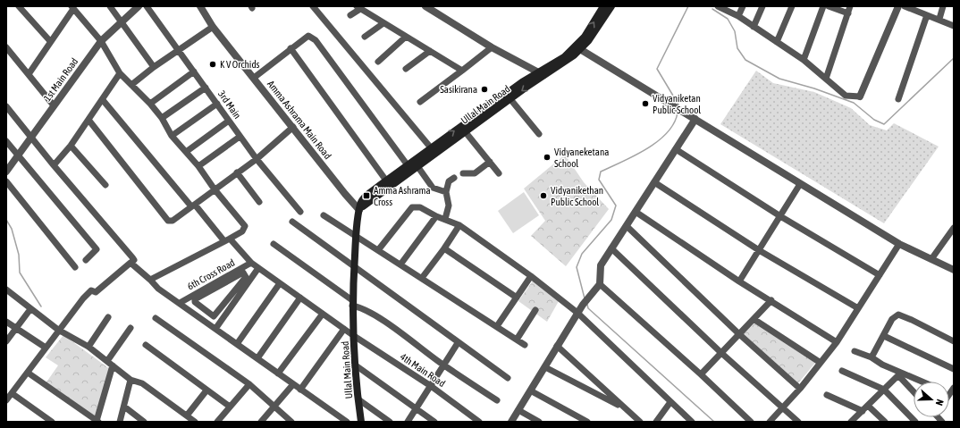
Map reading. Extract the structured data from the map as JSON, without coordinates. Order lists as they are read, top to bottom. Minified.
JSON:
{"streets":{"main road":["Ullal Main Road"],"street":["1st Main Road","3rd Main","Amma Ashrama Main Road","6th Cross Road","4th Main Road"]},"crossings":[["Ullal Main Road","Amma Ashrama Main Road"],["Ullal Main Road","4th Main Road"],["6th Cross Road","4th Main Road"]],"places":{"other":["K V Orchids","Sasikirana","Vidyaniketan Public School","Vidyaneketana School","Vidyanikethan Public School"],"transit":["Amma Ashrama Cross"]},"north":"right"}
